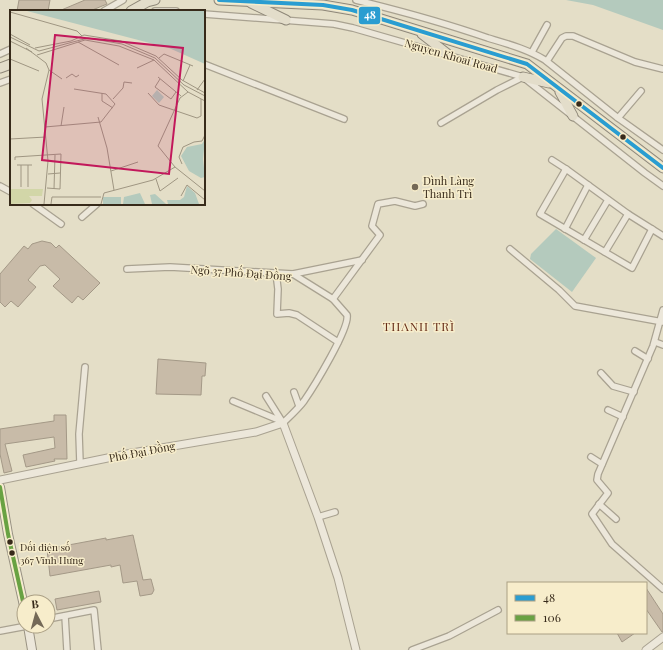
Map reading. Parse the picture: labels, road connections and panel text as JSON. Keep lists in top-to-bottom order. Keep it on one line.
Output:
{"streets":{"main road":["Nguyen Khoai Road"],"street":["Ngõ 37 Phố Đại Đồng","Phố Đại Đồng"]},"crossings":[["Ngõ 37 Phố Đại Đồng","Phố Đại Đồng"]],"districts":["THANH TRÌ"],"places":["Đình Làng Thanh Trì","Đối diện số 367 Vĩnh Hưng"],"lines":["transit line 48","transit line 106"],"legend":["48","106"],"north":"top"}
